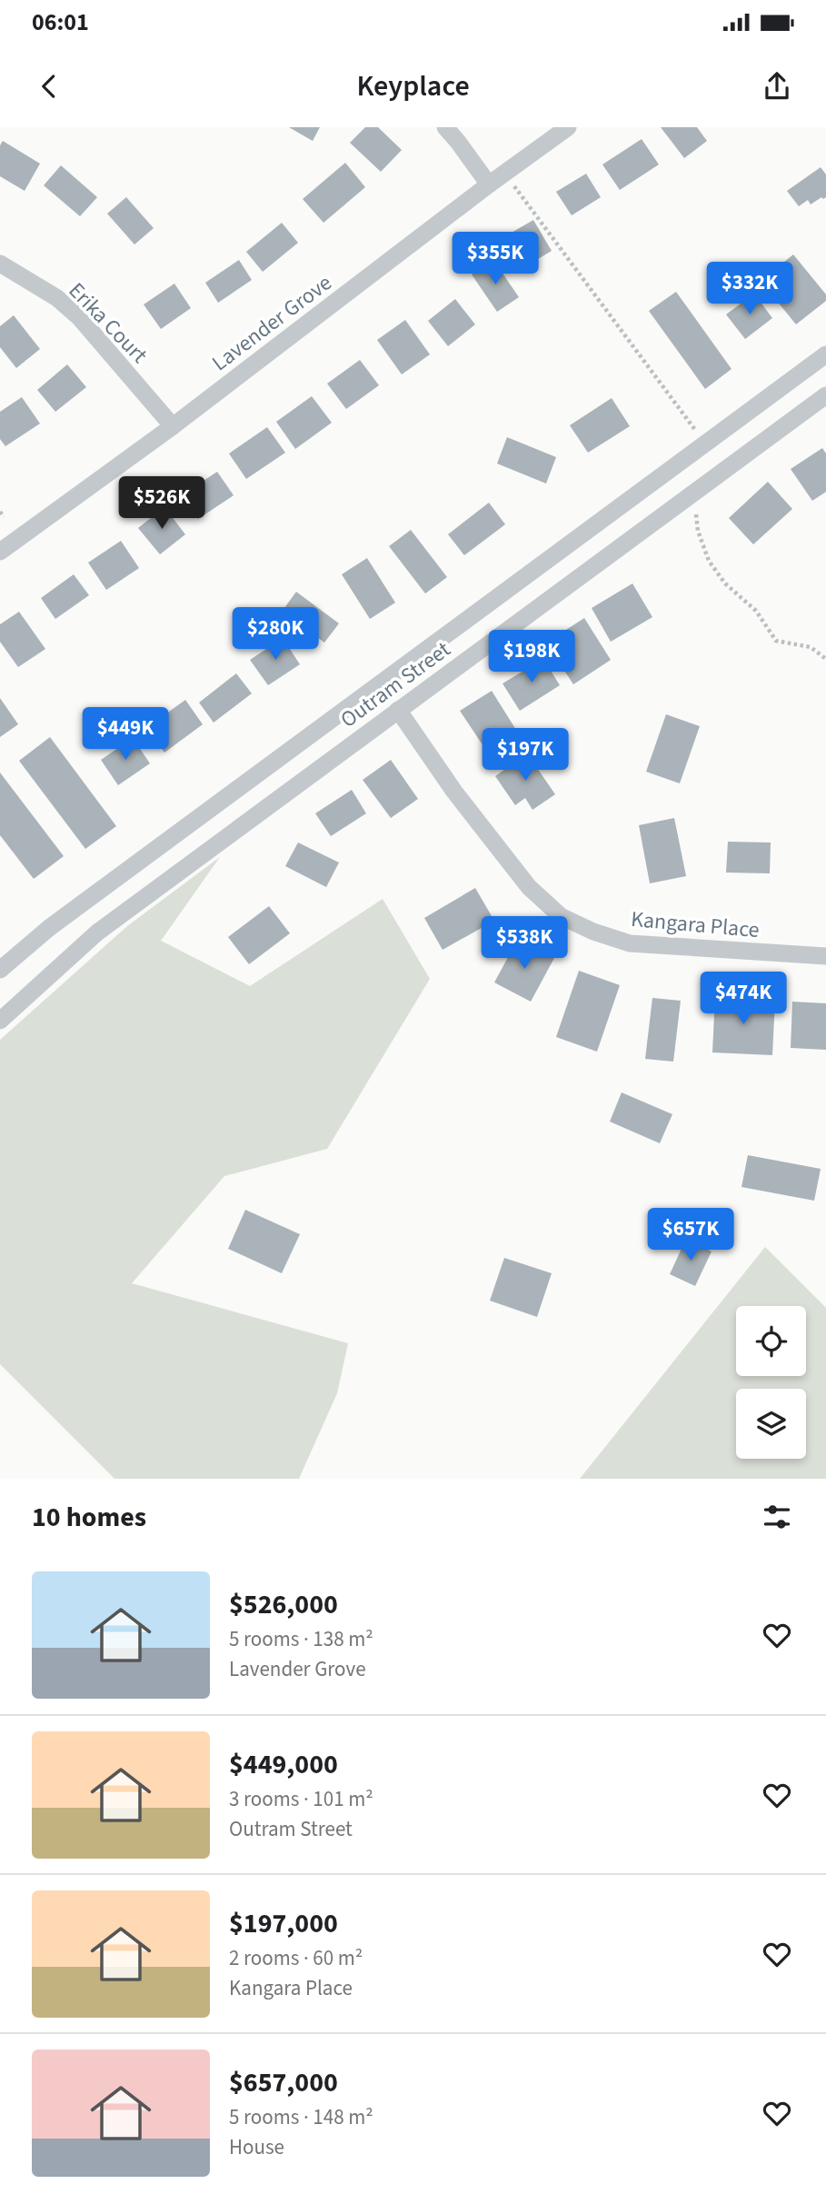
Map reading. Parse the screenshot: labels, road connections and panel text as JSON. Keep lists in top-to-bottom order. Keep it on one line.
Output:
{"streets":{"street":["Erika Court","Lavender Grove","Outram Street","Kangara Place"]},"crossings":[["Erika Court","Lavender Grove"],["Outram Street","Kangara Place"]],"page":{"status":"06:01","header":"Keyplace","price":["$355K","$332K","$526K","$280K","$198K","$449K","$197K","$538K","$474K","$657K"],"heading":"10 homes","list":[{"name":"$526,000","note":"5 rooms · 138 m² · Lavender Grove"},{"name":"$449,000","note":"3 rooms · 101 m² · Outram Street"},{"name":"$197,000","note":"2 rooms · 60 m² · Kangara Place"},{"name":"$657,000","note":"5 rooms · 148 m² · House"}]}}
